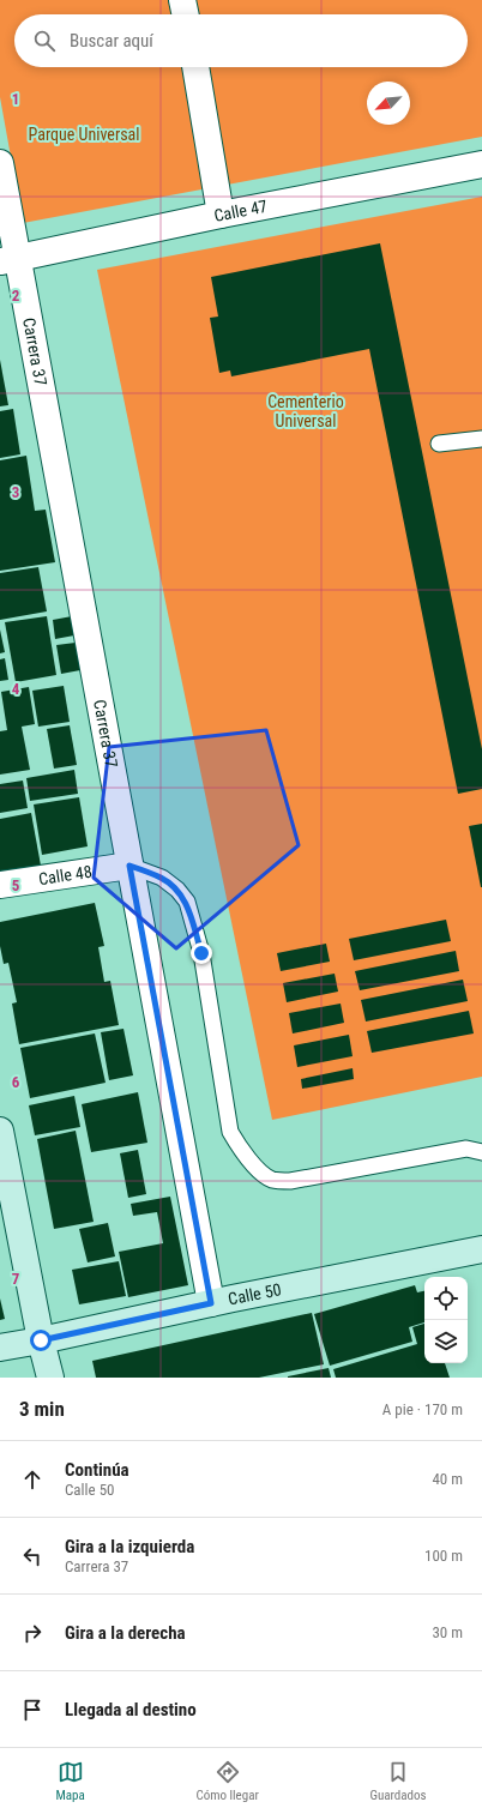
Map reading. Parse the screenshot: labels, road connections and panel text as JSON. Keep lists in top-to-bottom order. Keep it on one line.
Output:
{"streets":{"street":["Calle 47","Carrera 37","Calle 48","Calle 50"]},"crossings":[["Calle 47","Carrera 37"],["Carrera 37","Calle 48"],["Carrera 37","Calle 50"]],"parks":["Parque Universal","Cementerio Universal"],"north":"bottom left","page":{"search":"Buscar aquí","heading":["3 min","A pie · 170 m"],"list":[["Continúa","Calle 50","40 m"],["Gira a la izquierda","Carrera 37","100 m"],["Gira a la derecha","30 m"],"Llegada al destino"],"nav":["Mapa","Cómo llegar","Guardados"]},"grid":{"rows":["1","2","3","4","5","6","7"]}}
